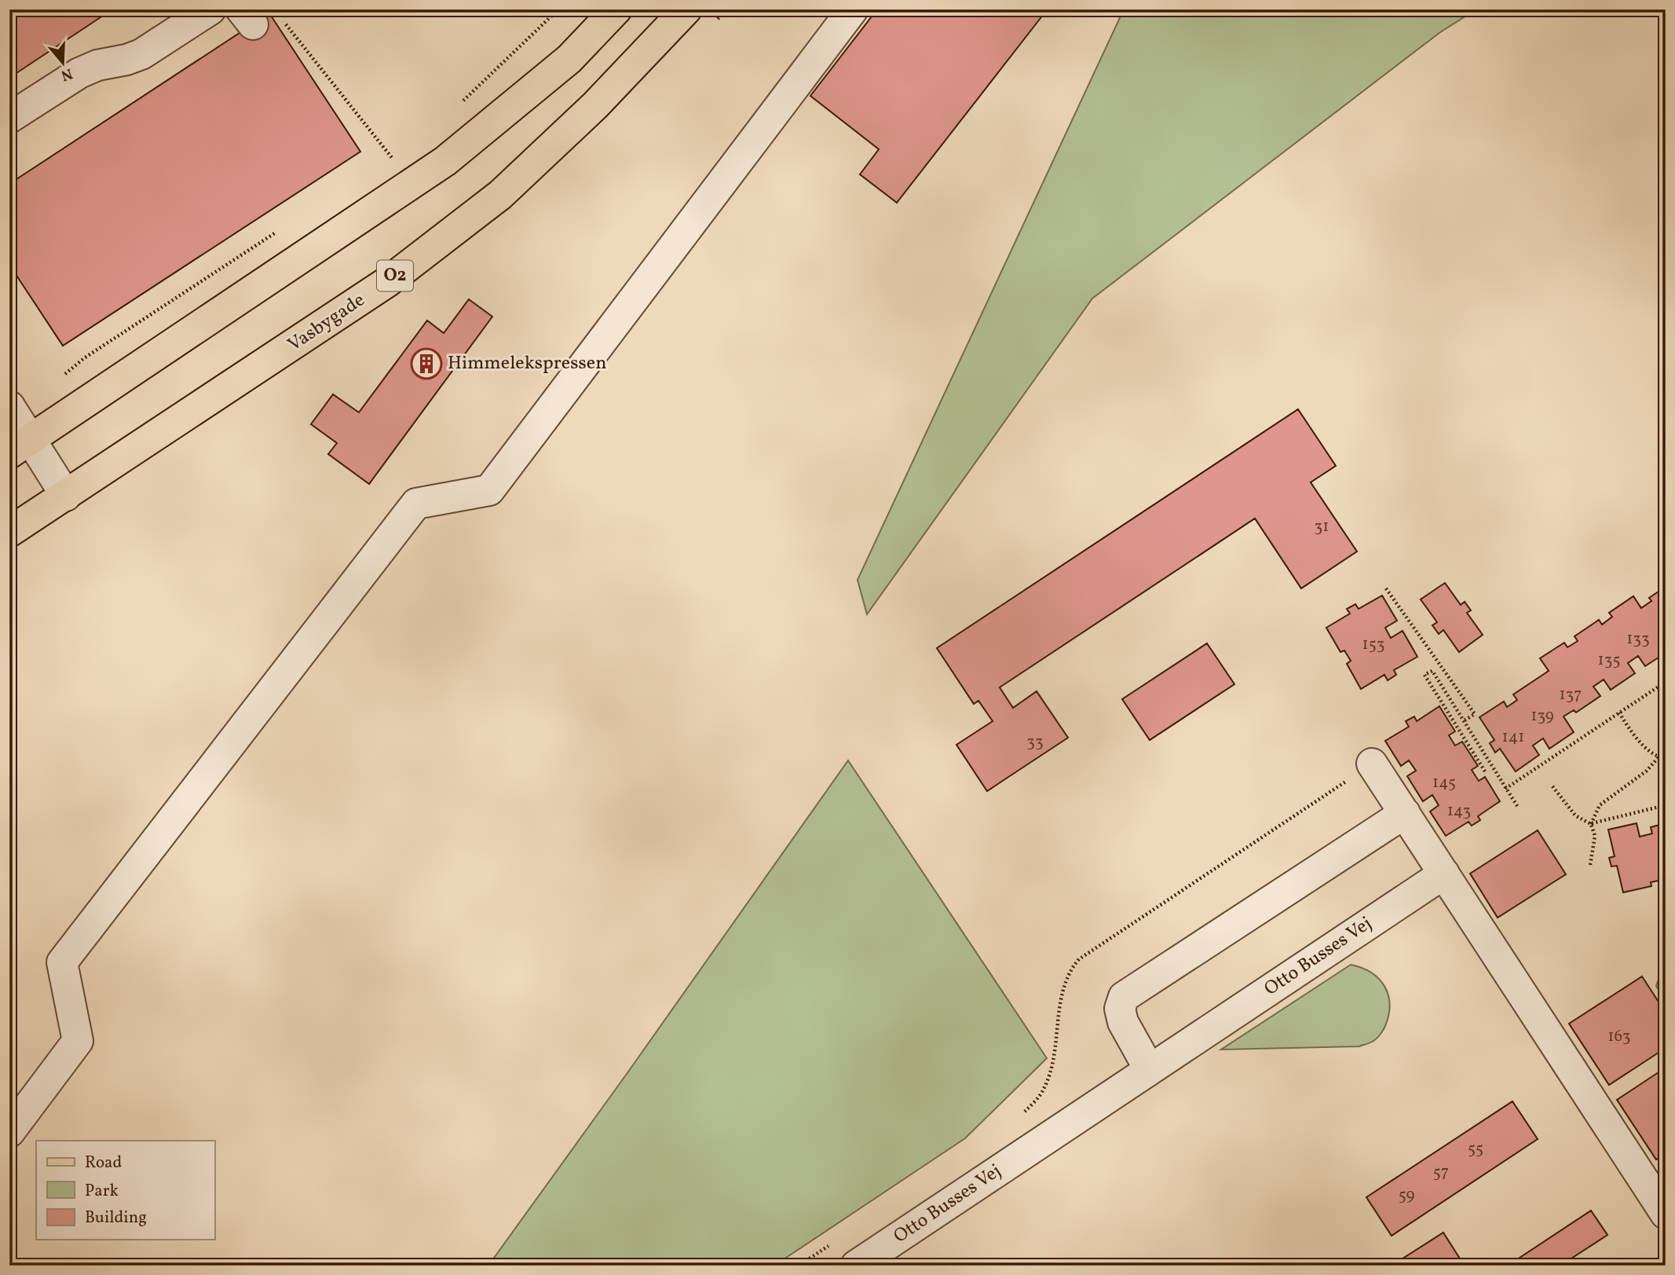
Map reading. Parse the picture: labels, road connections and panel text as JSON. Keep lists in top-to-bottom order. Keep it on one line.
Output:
{"streets":{"main road":["O2","Vasbygade"],"street":["Otto Busses Vej"]},"places":{"building":["Himmelekspressen"]},"house_numbers":["31","133","153","135","137","139","141","33","145","143","163","55","57","59"],"legend":["Road","Park","Building"],"north":"bottom"}
